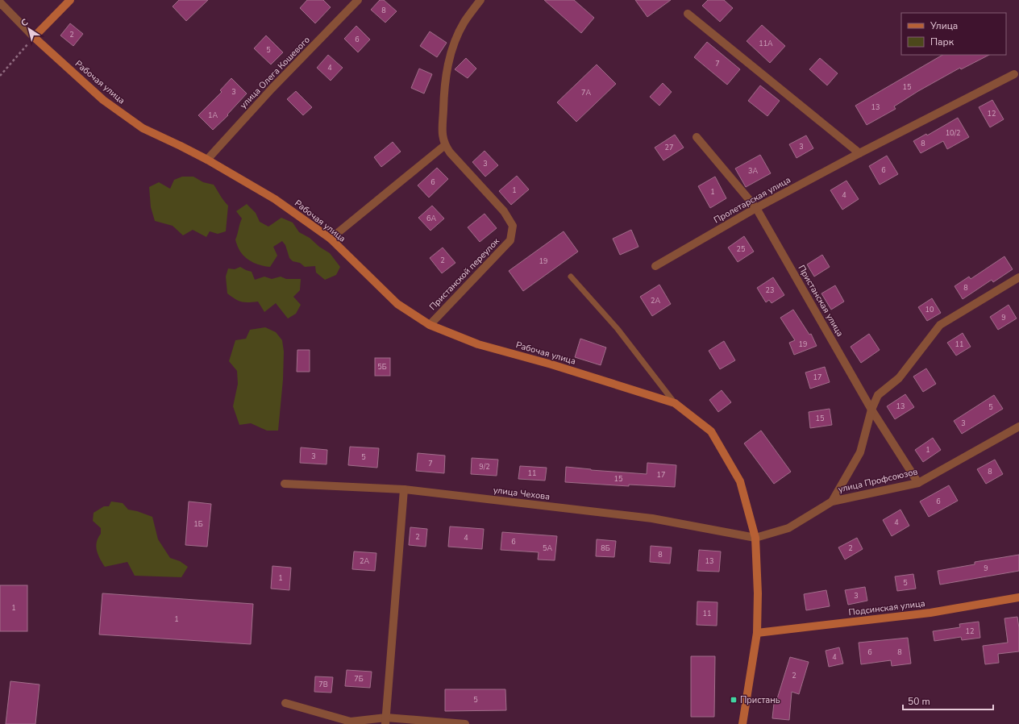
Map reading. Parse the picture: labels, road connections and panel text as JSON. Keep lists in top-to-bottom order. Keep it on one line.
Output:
{"streets":{"street":["улица Олега Кошевого","Рабочая улица","Пролетарская улица","Пристанской переулок","Пристанская улица","улица Профсоюзов","улица Чехова","Подсинская улица"]},"crossings":[["улица Олега Кошевого","Рабочая улица"],["Рабочая улица","Пристанской переулок"],["Пролетарская улица","Пристанская улица"],["Пристанская улица","улица Профсоюзов"],["улица Профсоюзов","улица Чехова"]],"places":{"transit":["Пристань"]},"house_numbers":["8","2","6","11А","5","7","4","15","3","7А","13","12","1А","10/2","8","3","27","3","6","3А","6","1","1","4","6А","25","2","19","8","23","2А","10","9","19","11","5Б","17","13","5","15","3","1","3","5","7","9/2","8","11","17","15","6","4","1Б","2","4","6","5А","8Б","2","8","2А","13","9","1","5","3","1","11","1","12","6","8","4","2","7Б","7В","5"],"legend":["Улица","Парк"],"scale_bar":"50 m","north":"top left"}
